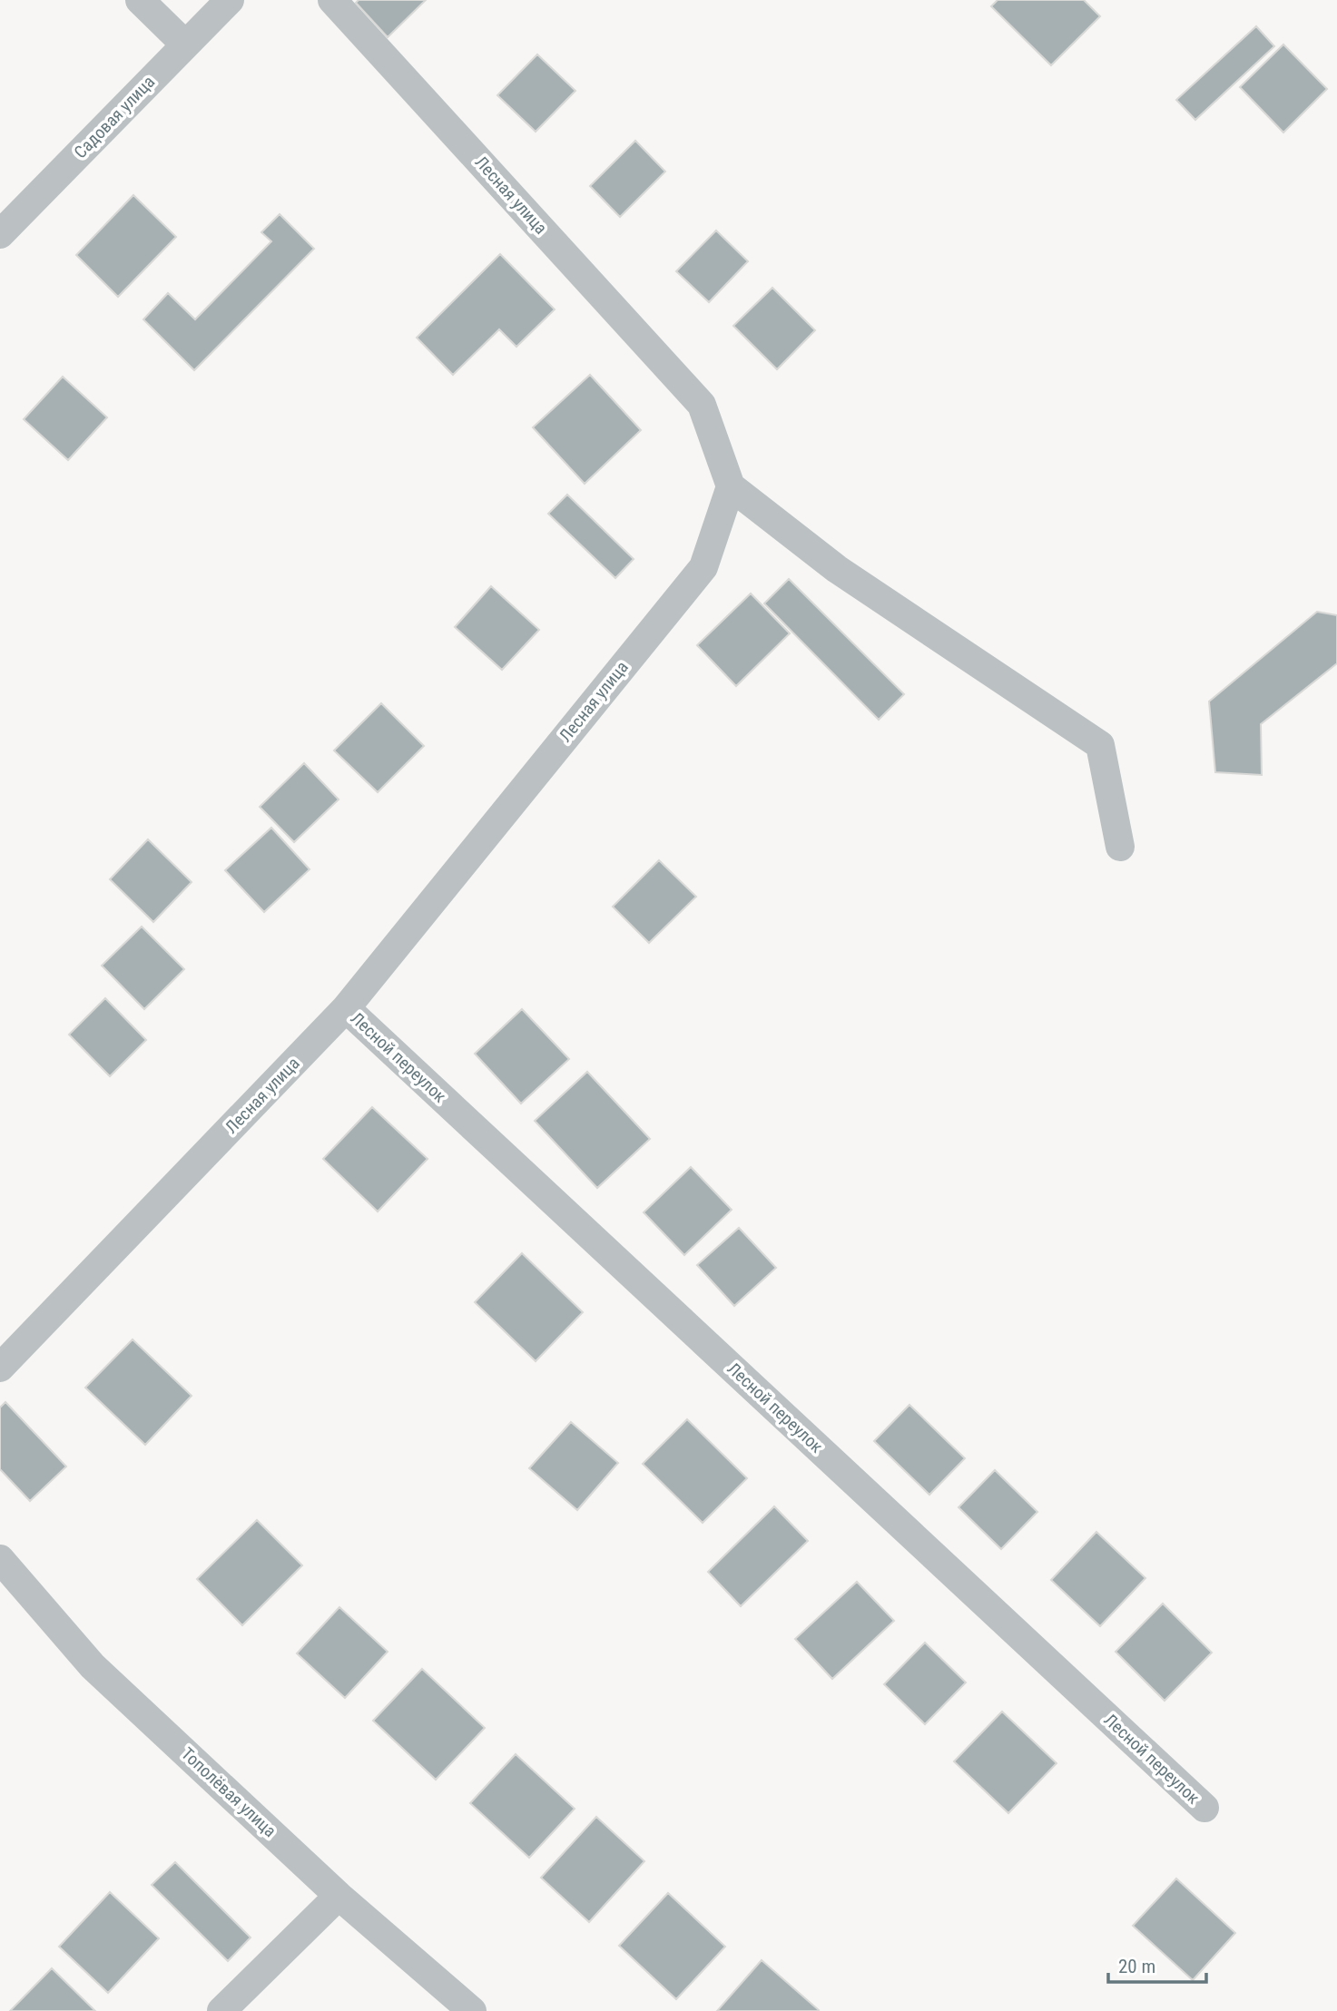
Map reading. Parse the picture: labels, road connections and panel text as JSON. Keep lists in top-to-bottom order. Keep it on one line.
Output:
{"streets":{"street":["Садовая улица","Лесная улица","Лесной переулок","Тополёвая улица"]},"crossings":[["Лесная улица","Лесной переулок"]],"scale_bar":"20 m"}
